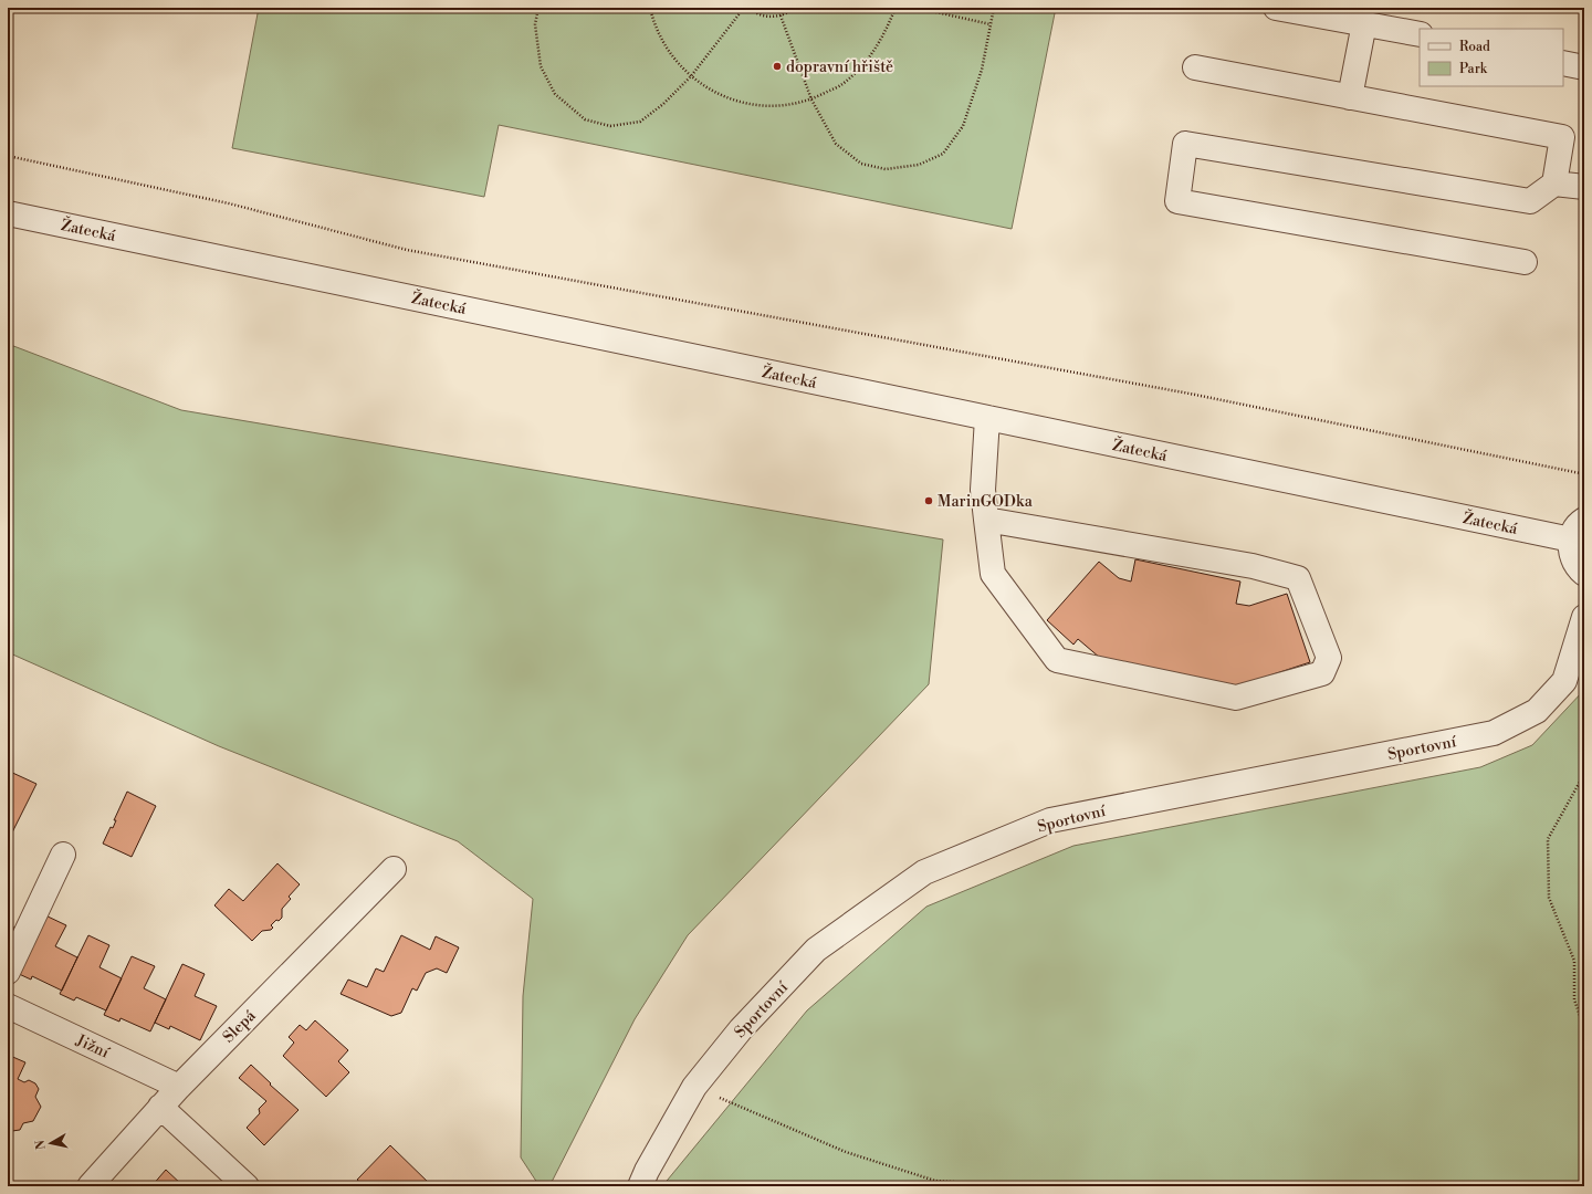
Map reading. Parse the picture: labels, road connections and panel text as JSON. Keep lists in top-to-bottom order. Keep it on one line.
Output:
{"streets":{"street":["Žatecká","Sportovní","Slepá","Jižní"]},"crossings":[["Slepá","Jižní"]],"places":["dopravní hřiště","MarinGODka"],"legend":["Road","Park"],"north":"left"}
